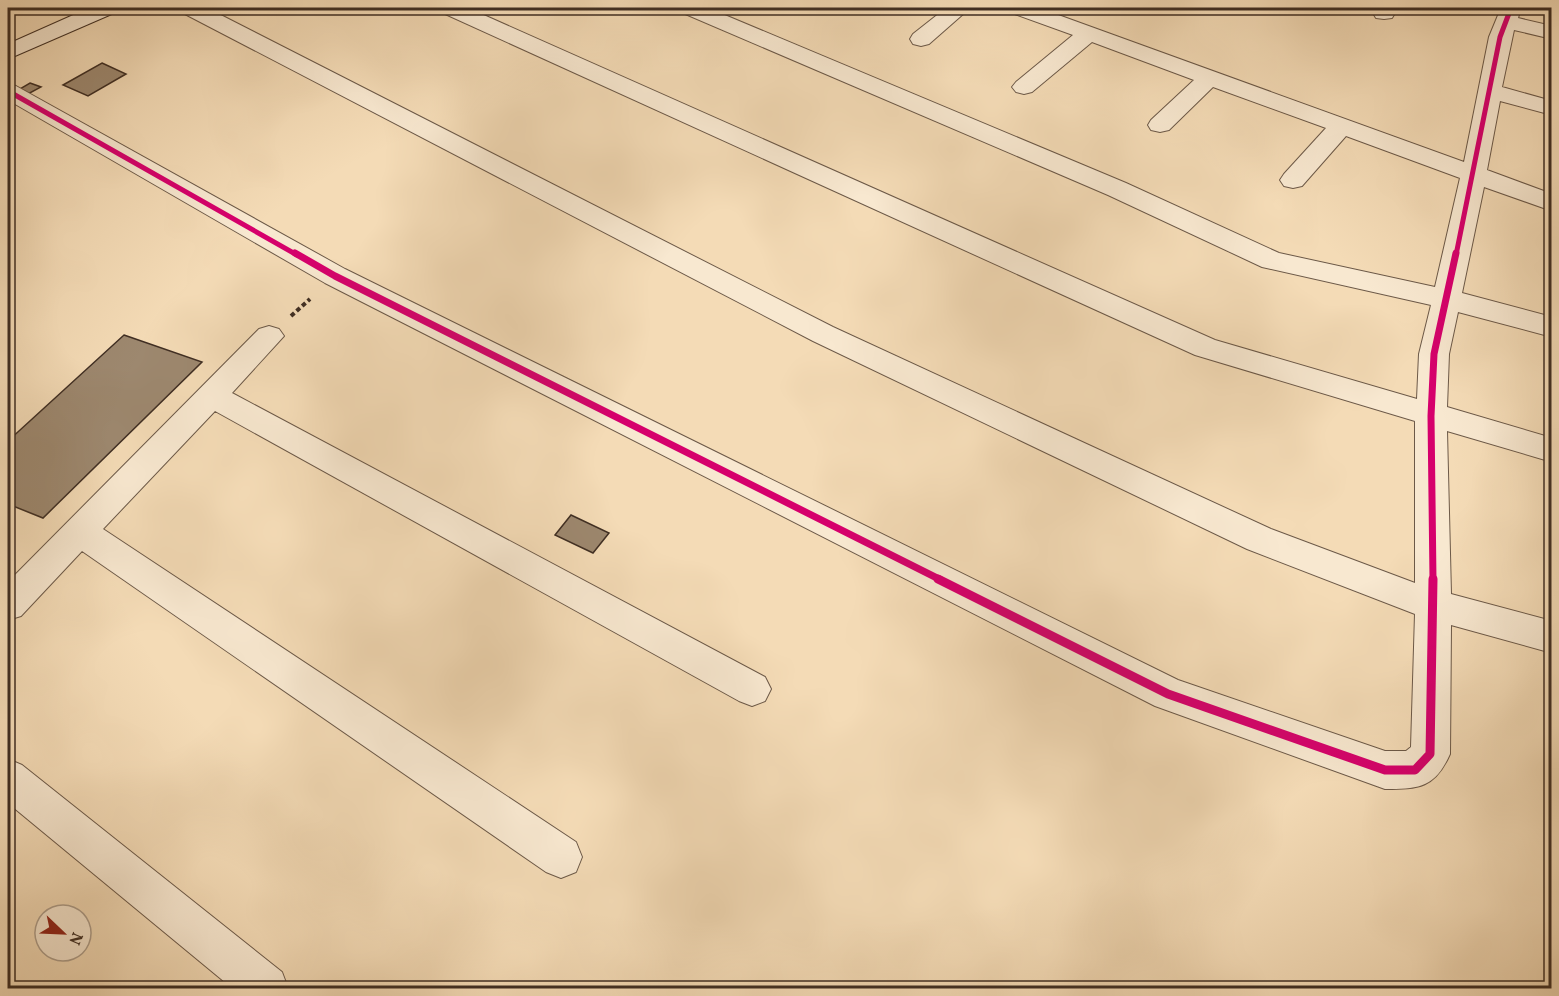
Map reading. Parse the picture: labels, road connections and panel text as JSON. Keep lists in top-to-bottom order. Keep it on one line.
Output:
{"north":"bottom right"}
